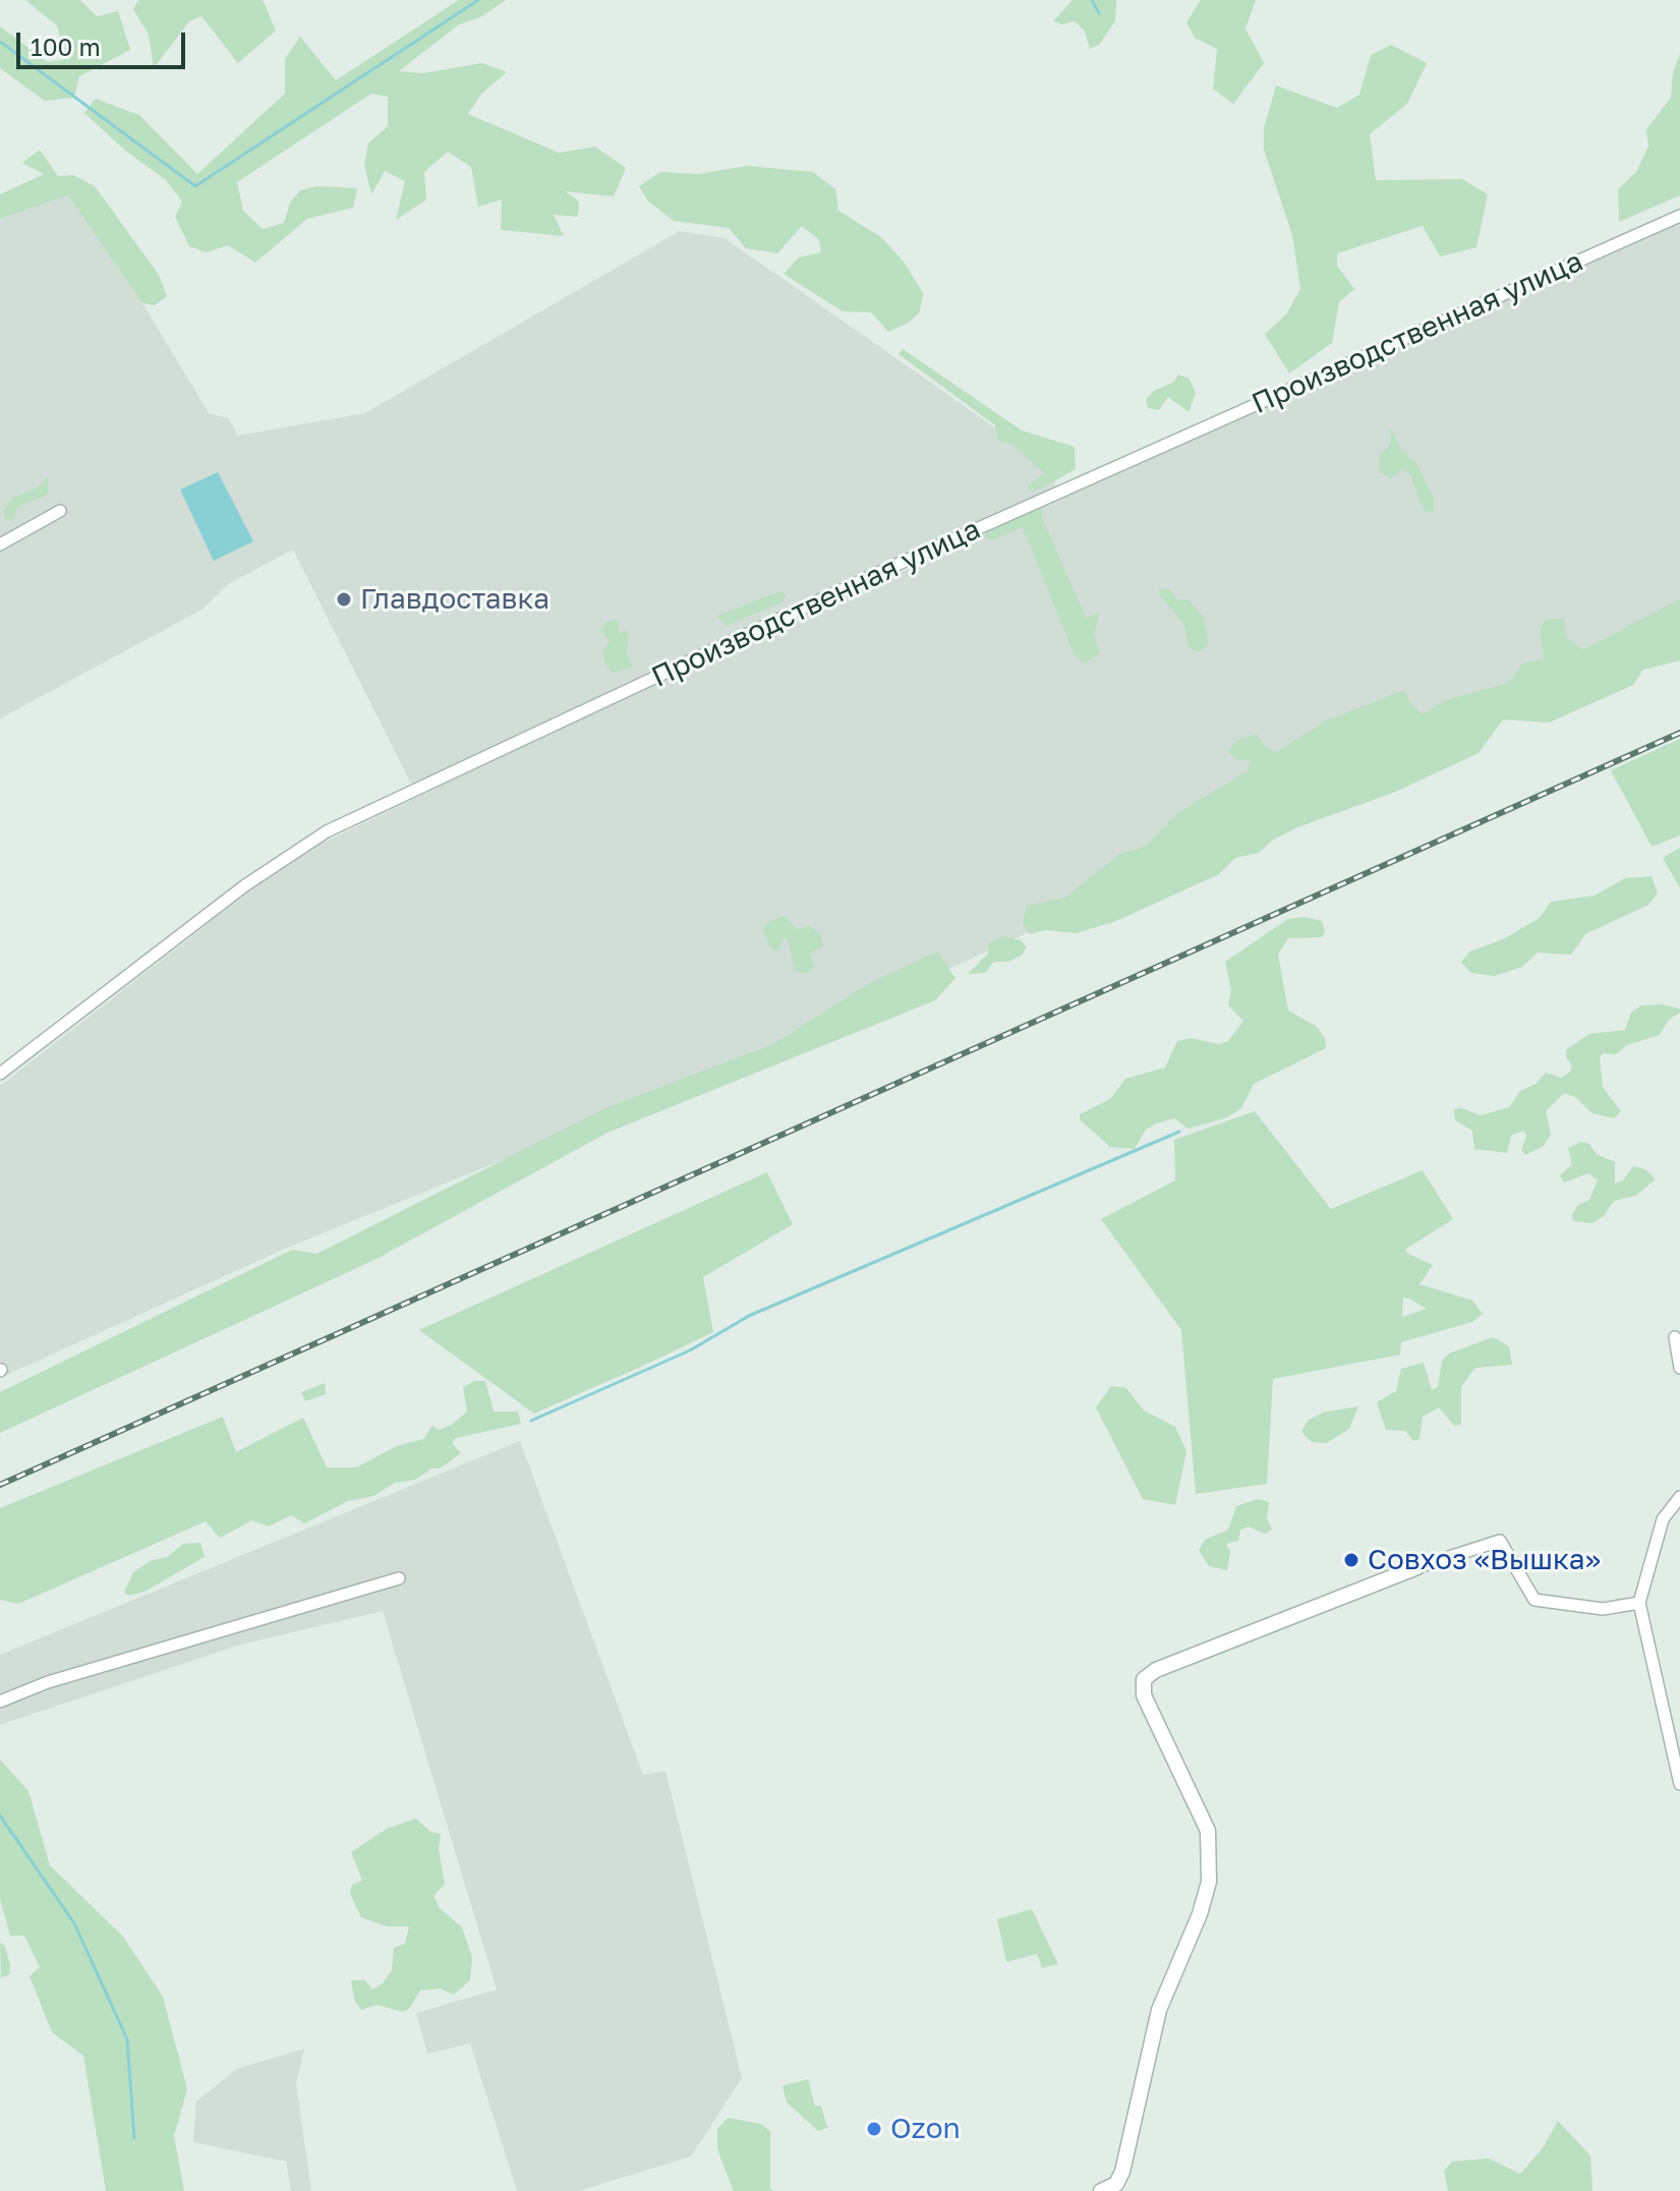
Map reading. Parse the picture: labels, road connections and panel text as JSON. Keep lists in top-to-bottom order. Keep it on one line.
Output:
{"streets":{"street":["Производственная улица"]},"places":["Главдоставка","Совхоз «Вышка»","Ozon"],"scale_bar":"100 m"}
